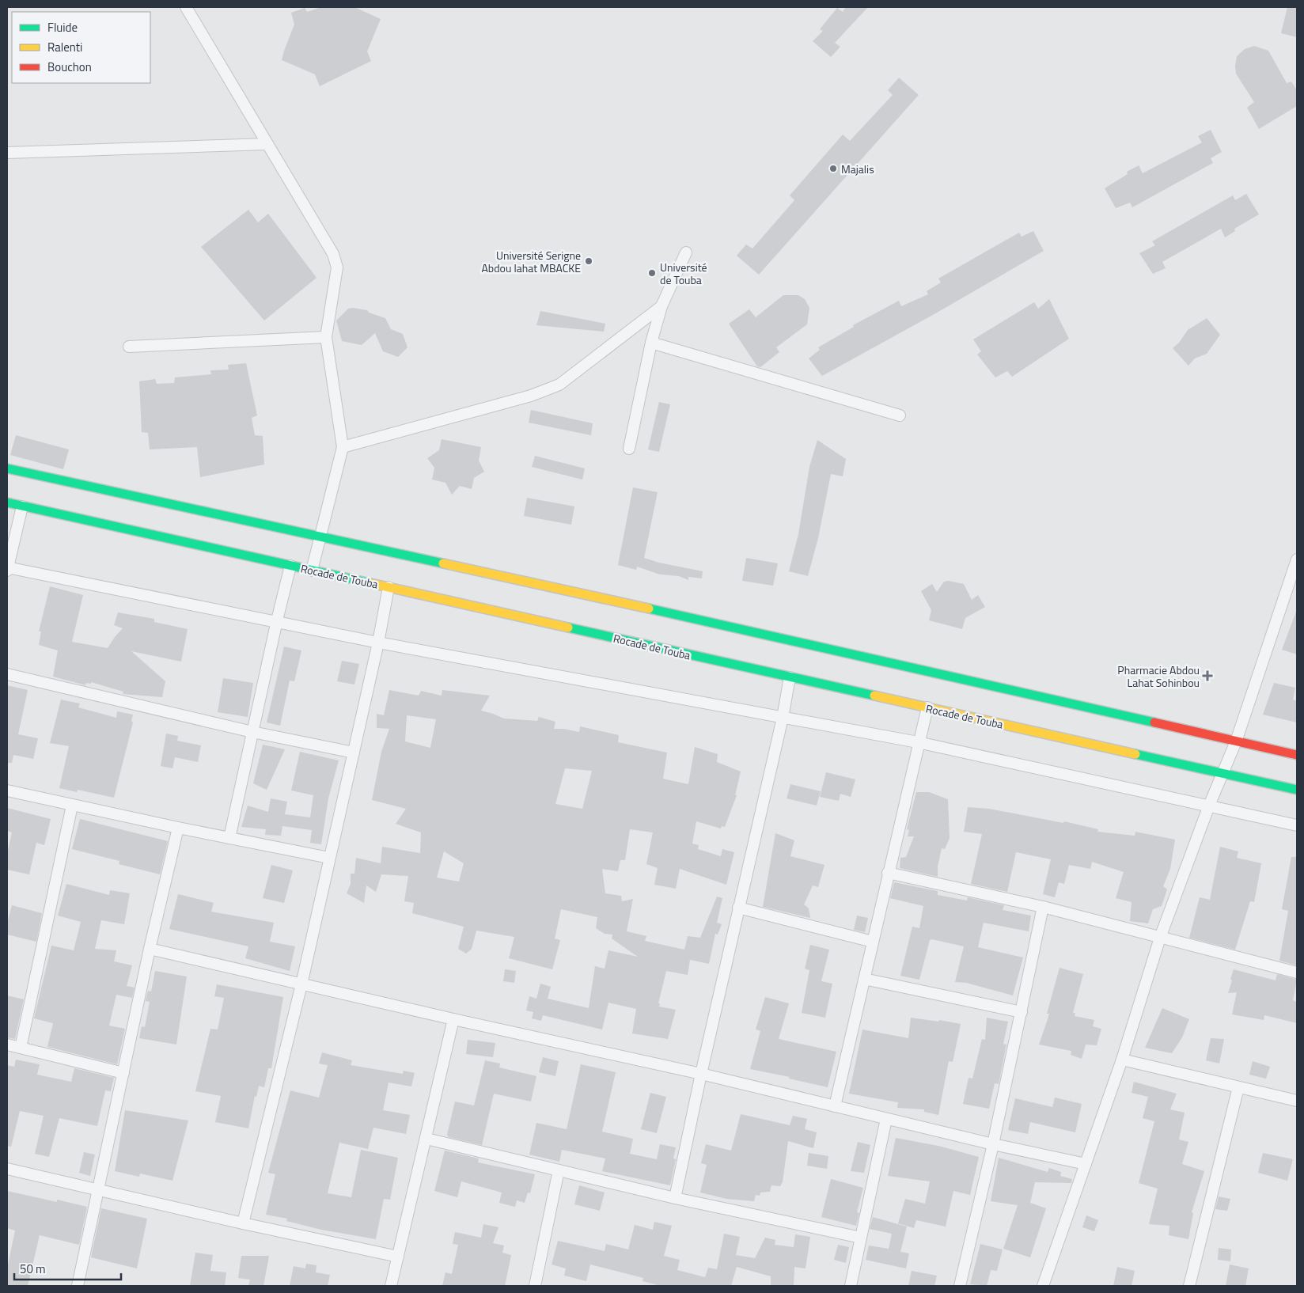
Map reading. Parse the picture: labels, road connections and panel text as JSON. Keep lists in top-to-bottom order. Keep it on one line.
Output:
{"streets":{"main road":["Rocade de Touba"]},"places":{"other":["Majalis","Université Serigne Abdou lahat MBACKE","Université de Touba"],"health":["Pharmacie Abdou Lahat Sohinbou"]},"legend":["Fluide","Ralenti","Bouchon"],"scale_bar":"50 m"}
